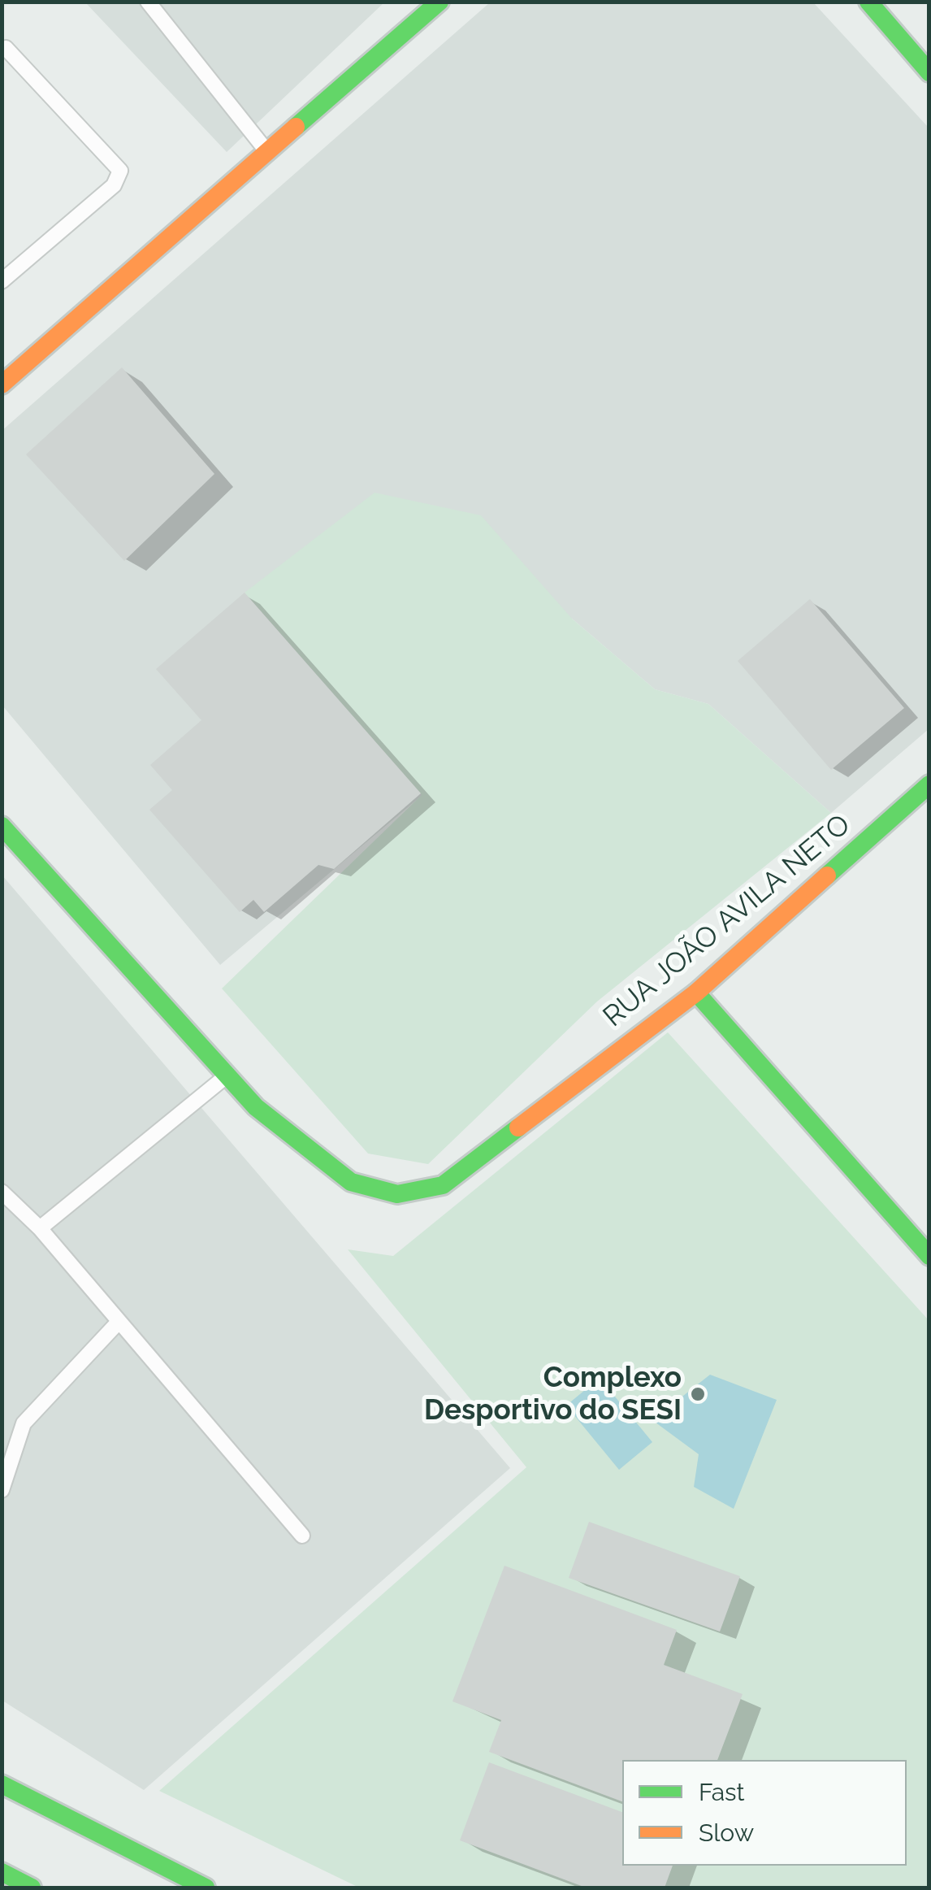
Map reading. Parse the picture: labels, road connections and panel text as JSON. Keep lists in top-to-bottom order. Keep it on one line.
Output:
{"streets":{"street":["RUA JOÃO AVILA NETO"]},"places":["Complexo Desportivo do SESI"],"legend":["Fast","Slow"]}
